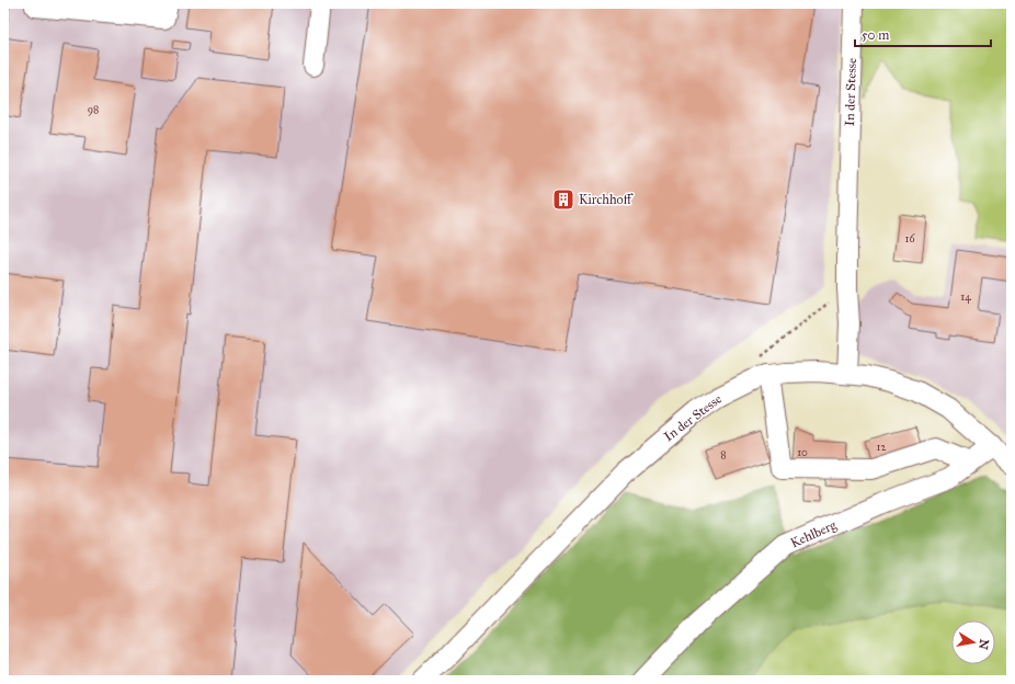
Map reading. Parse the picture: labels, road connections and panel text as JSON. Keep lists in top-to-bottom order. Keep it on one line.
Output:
{"streets":{"street":["In der Stesse","Kehlberg"]},"places":{"building":["Kirchhoff"]},"house_numbers":["98","16","14","12","10","8"],"scale_bar":"50 m","north":"right"}
